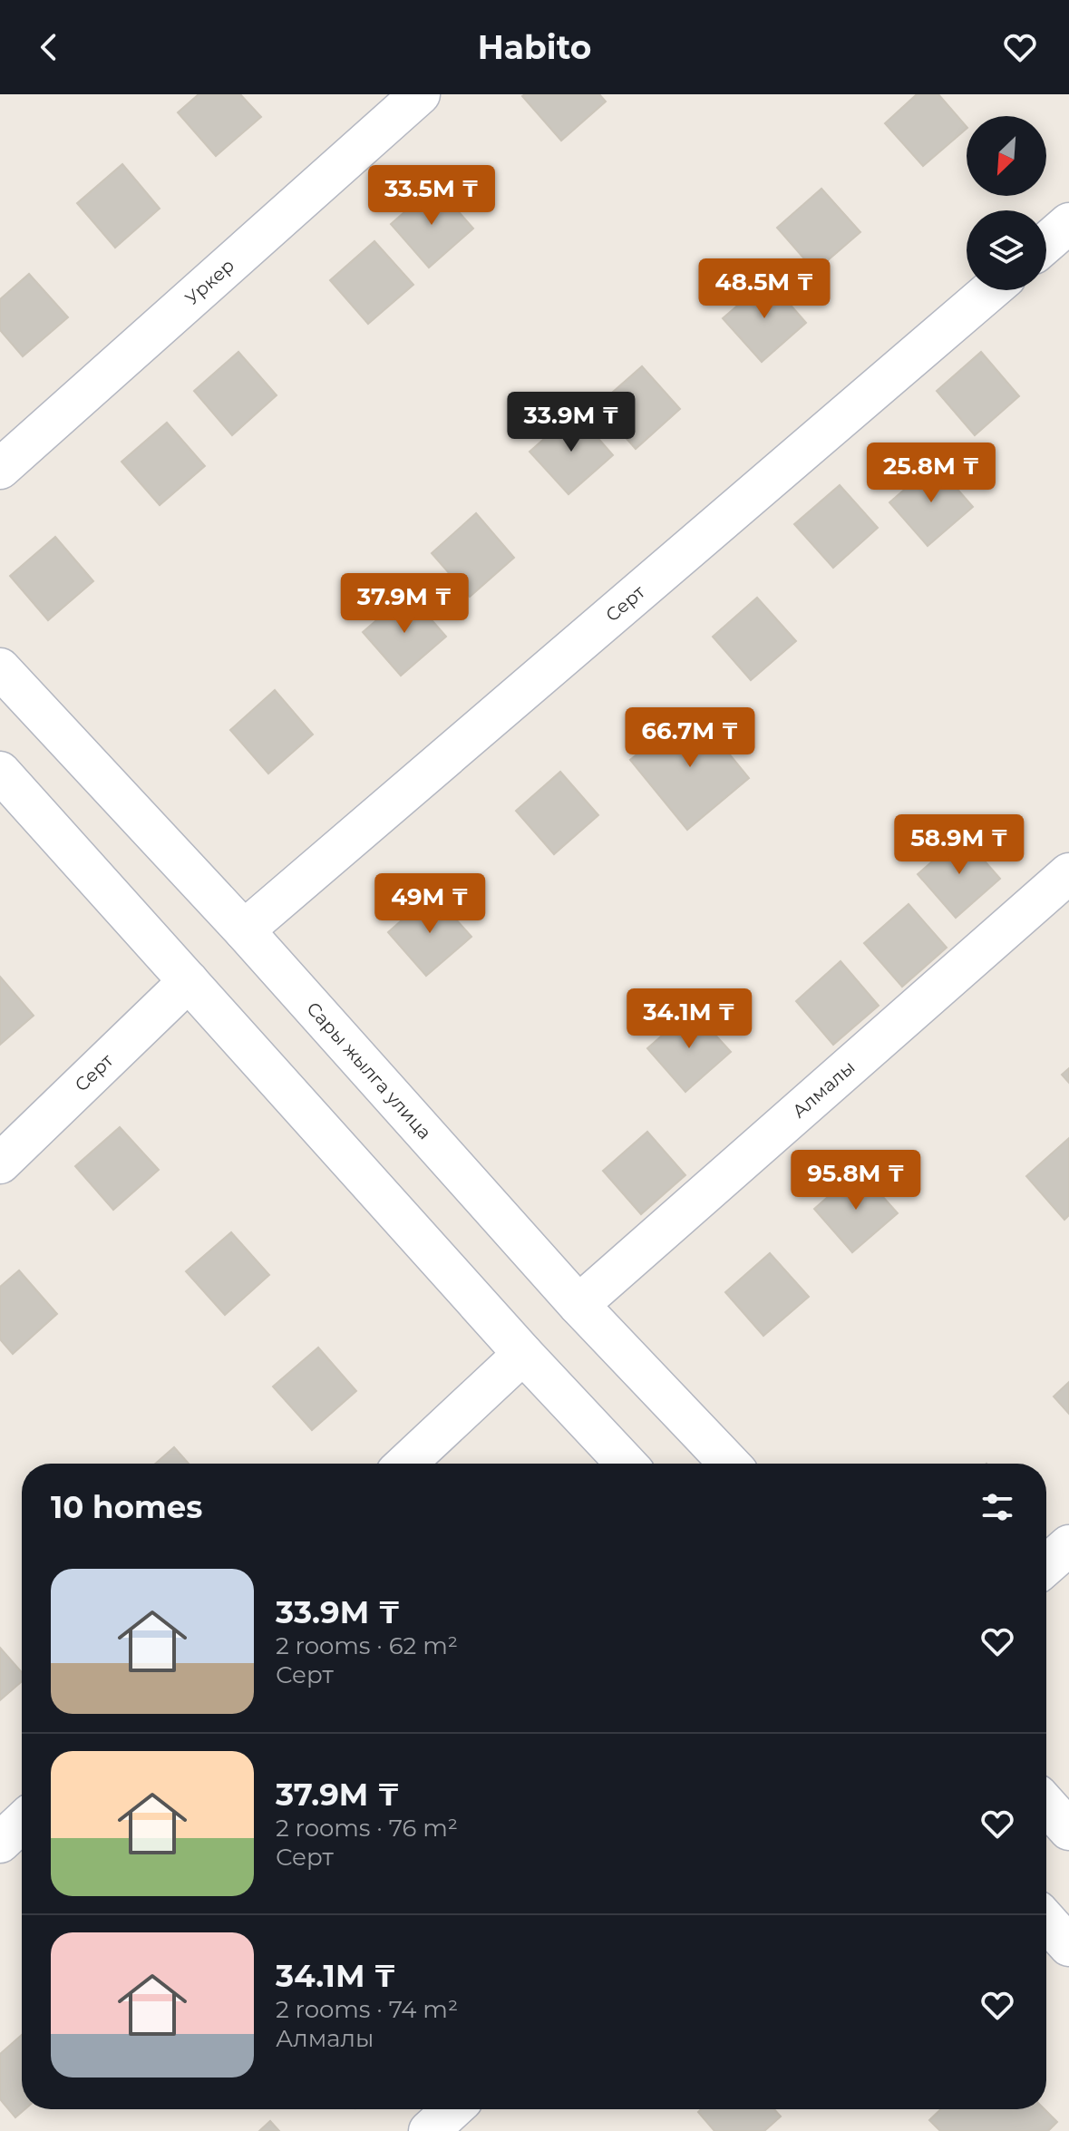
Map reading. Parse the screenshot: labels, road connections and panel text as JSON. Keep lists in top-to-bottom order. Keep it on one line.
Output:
{"streets":{"street":["Уркер","Серт","Сары жылга улица","Алмалы"]},"crossings":[["Серт","Сары жылга улица"],["Сары жылга улица","Алмалы"]],"north":"bottom left","page":{"header":"Habito","price":["33.5M ₸","48.5M ₸","33.9M ₸","25.8M ₸","37.9M ₸","66.7M ₸","58.9M ₸","49M ₸","34.1M ₸","95.8M ₸"],"heading":"10 homes","list":[{"name":"33.9M ₸","note":"2 rooms · 62 m² · Серт"},{"name":"37.9M ₸","note":"2 rooms · 76 m² · Серт"},{"name":"34.1M ₸","note":"2 rooms · 74 m² · Алмалы"}]}}
